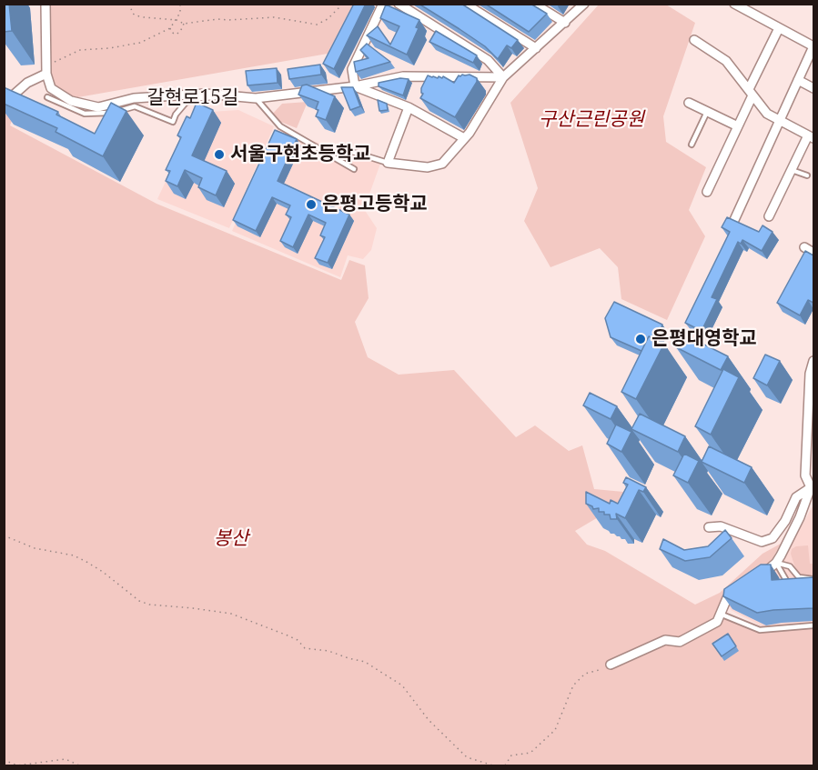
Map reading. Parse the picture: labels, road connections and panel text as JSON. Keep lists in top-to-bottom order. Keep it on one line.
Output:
{"streets":{"street":["갈현로15길"]},"parks":["구산근린공원","봉산"],"places":["서울구현초등학교","은평고등학교","은평대영학교"]}
